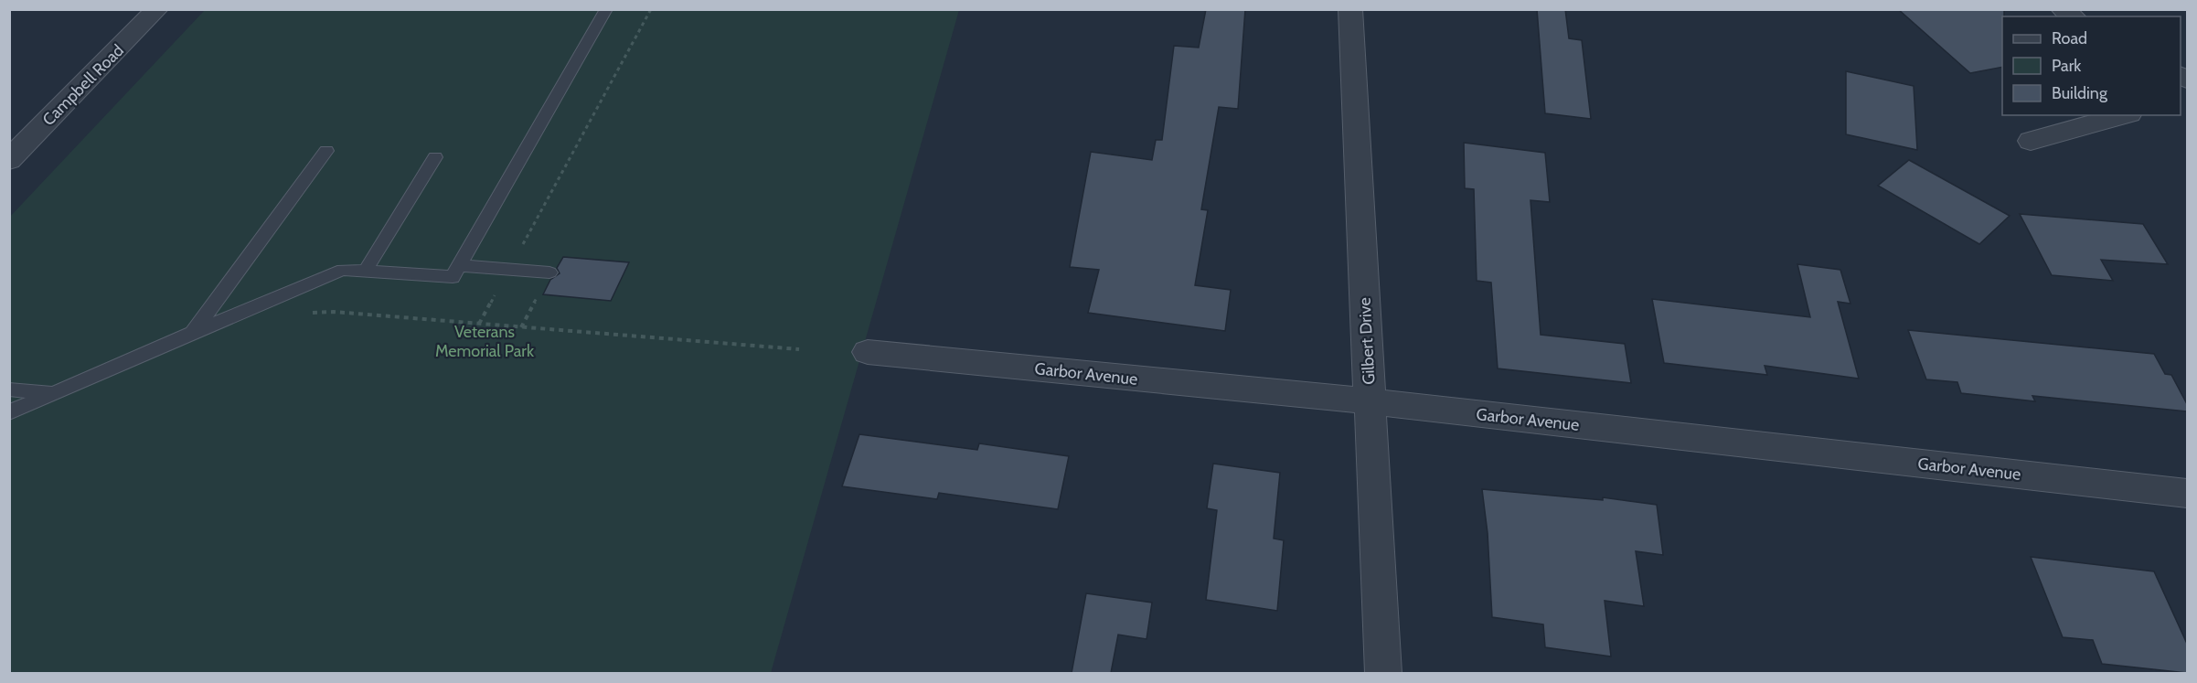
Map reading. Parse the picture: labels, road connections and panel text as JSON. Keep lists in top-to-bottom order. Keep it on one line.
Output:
{"streets":{"street":["Campbell Road","Gilbert Drive","Garbor Avenue"]},"crossings":[["Gilbert Drive","Garbor Avenue"]],"parks":["Veterans Memorial Park"],"legend":["Road","Park","Building"]}
